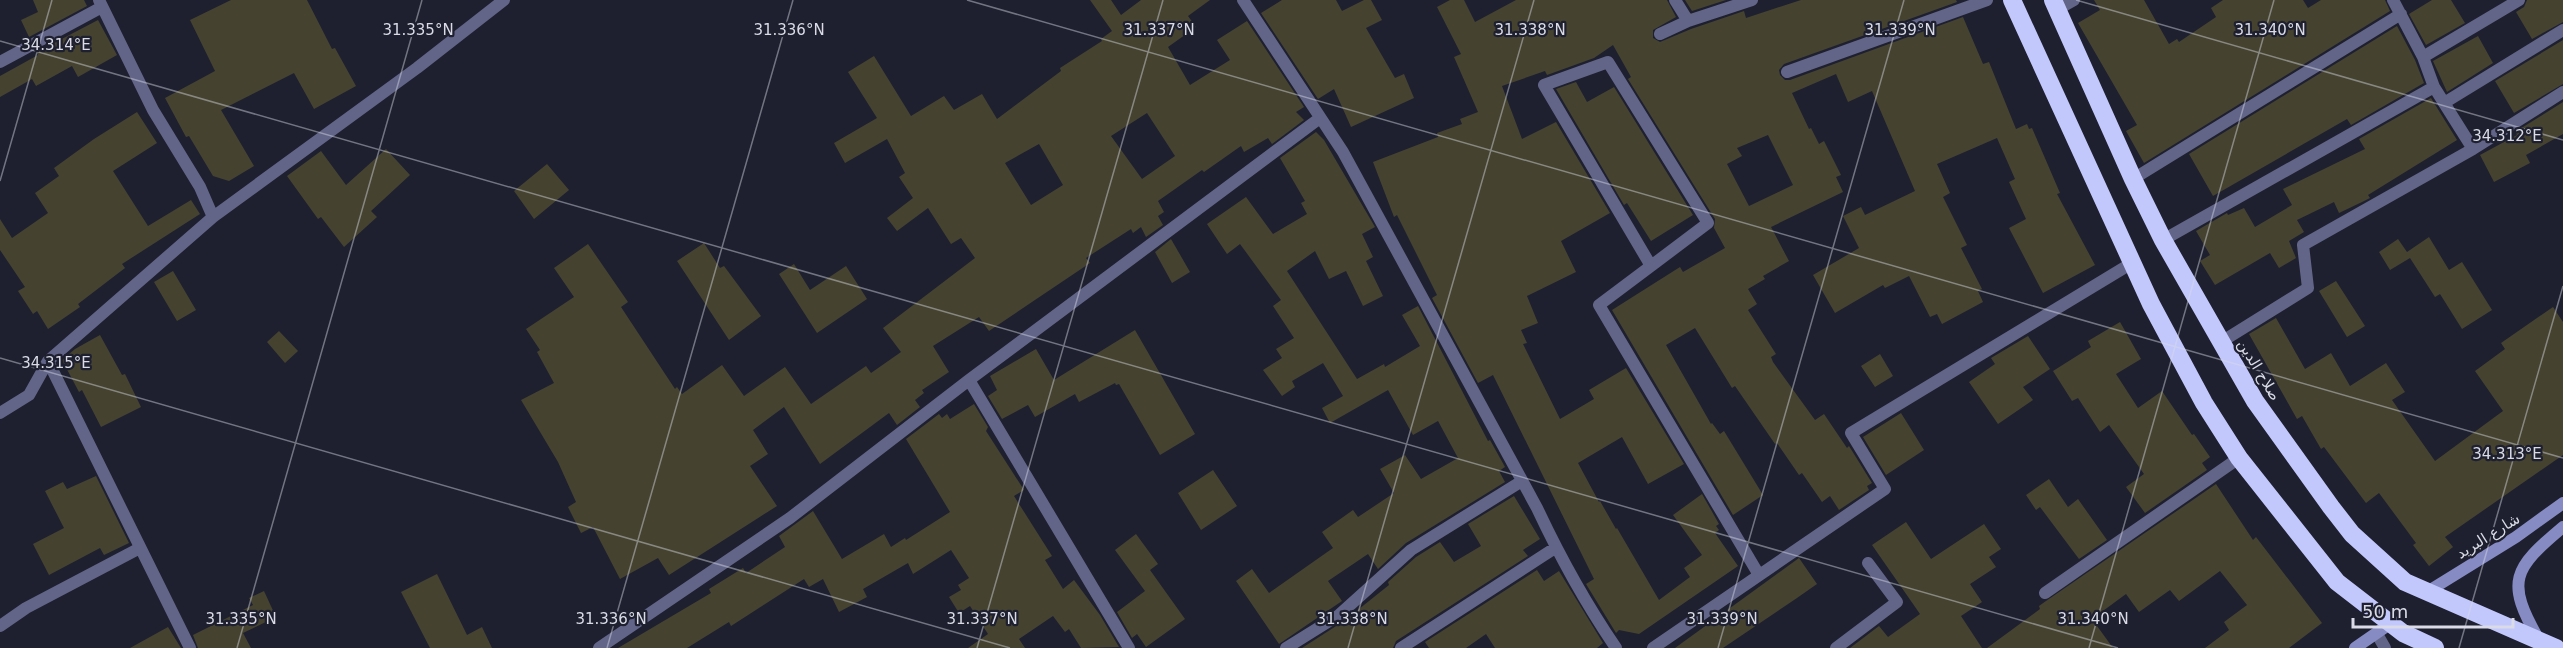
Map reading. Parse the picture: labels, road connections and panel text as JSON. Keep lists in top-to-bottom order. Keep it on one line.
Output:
{"streets":{"highway":["صلاح الدين"],"street":["شارع البريد"]},"crossings":[["صلاح الدين","شارع البريد"]],"scale_bar":"50 m","coordinates":["31.335°N","31.336°N","31.337°N","31.338°N","31.339°N","31.340°N","34.314°E","34.312°E","34.315°E","34.313°E"]}
